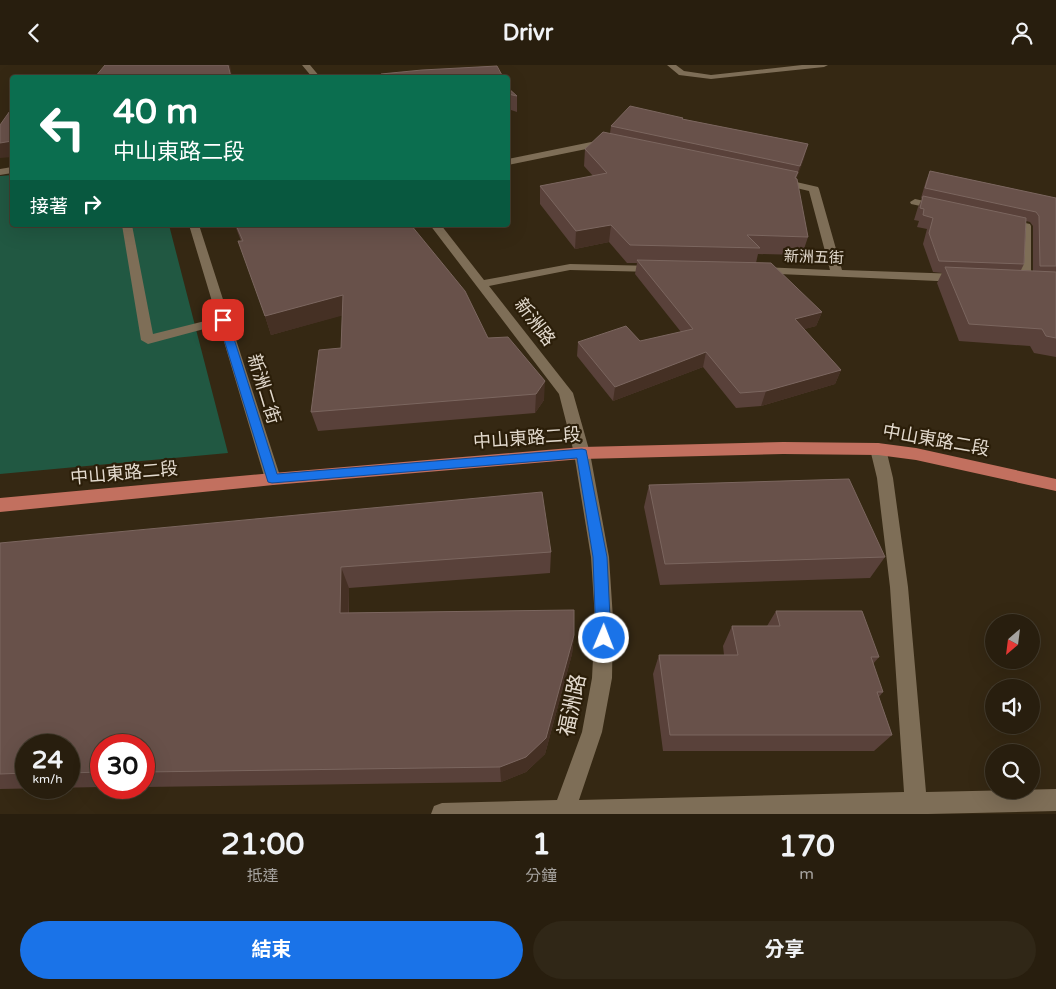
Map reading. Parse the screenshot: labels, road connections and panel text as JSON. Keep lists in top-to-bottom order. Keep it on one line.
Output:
{"streets":{"main road":["中山東路二段"],"street":["新洲五街","新洲路","新洲二街","福洲路"]},"crossings":[["新洲路","中山東路二段"],["新洲路","福洲路"],["新洲二街","中山東路二段"],["中山東路二段","福洲路"]],"north":"bottom left","page":{"header":"Drivr","turn":["40 m","中山東路二段"],"then":"接著","speed":"24 km/h","limit":"30","eta":["21:00","抵達","1","分鐘","170","m"],"buttons":["結束","分享"]}}
